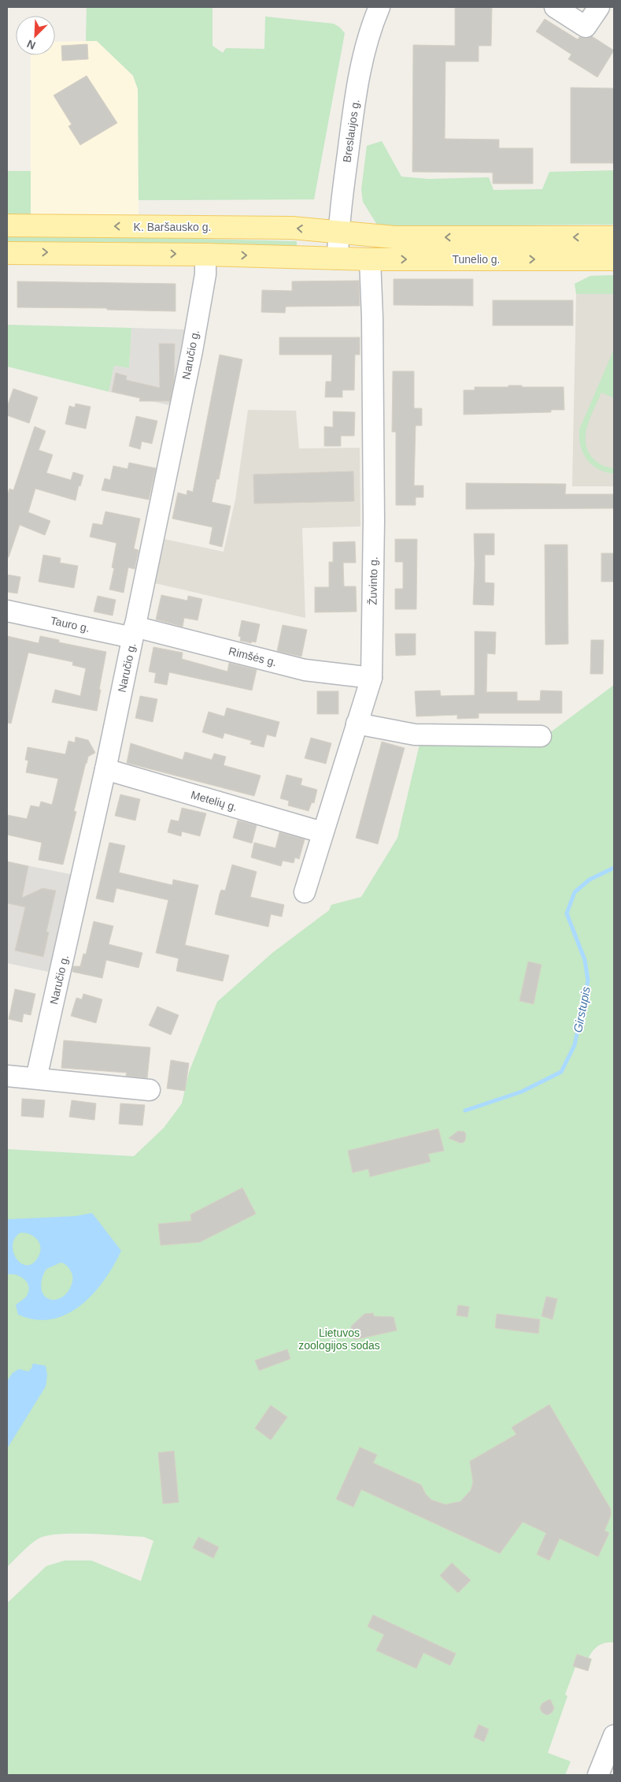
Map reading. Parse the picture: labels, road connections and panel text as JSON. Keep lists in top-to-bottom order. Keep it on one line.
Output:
{"streets":{"main road":["K. Baršausko g.","Tunelio g."],"street":["Breslaujos g.","Naručio g.","Žuvinto g.","Tauro g.","Rimšės g.","Metelių g."]},"crossings":[["Breslaujos g.","K. Baršausko g."],["Breslaujos g.","Tunelio g."],["K. Baršausko g.","Tunelio g."],["Tunelio g.","Žuvinto g."],["Naručio g.","Tauro g."],["Naručio g.","Rimšės g."],["Naručio g.","Metelių g."],["Žuvinto g.","Rimšės g."],["Žuvinto g.","Metelių g."],["Tauro g.","Rimšės g."]],"water":["Girstupis"],"parks":["Lietuvos zoologijos sodas"],"north":"bottom left"}
